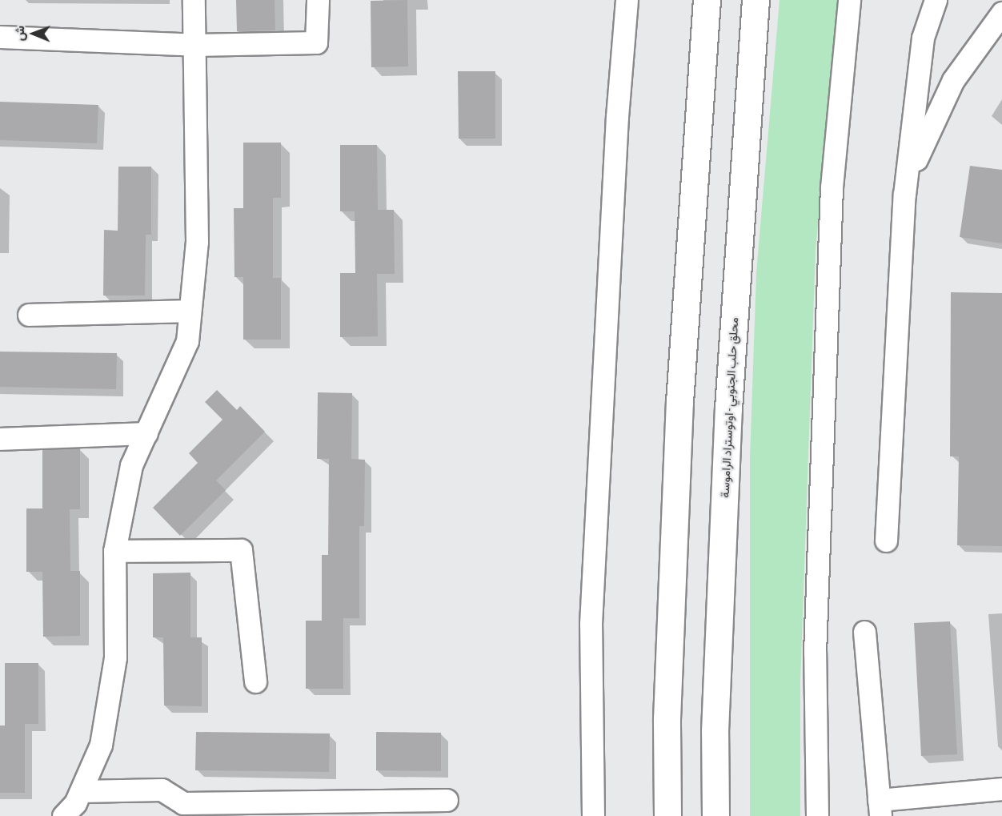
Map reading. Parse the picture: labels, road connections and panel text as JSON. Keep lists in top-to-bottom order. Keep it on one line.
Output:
{"streets":{"highway":["محلق حلب الجنوبي - اوتوستراد الراموسة"]},"north":"left"}
